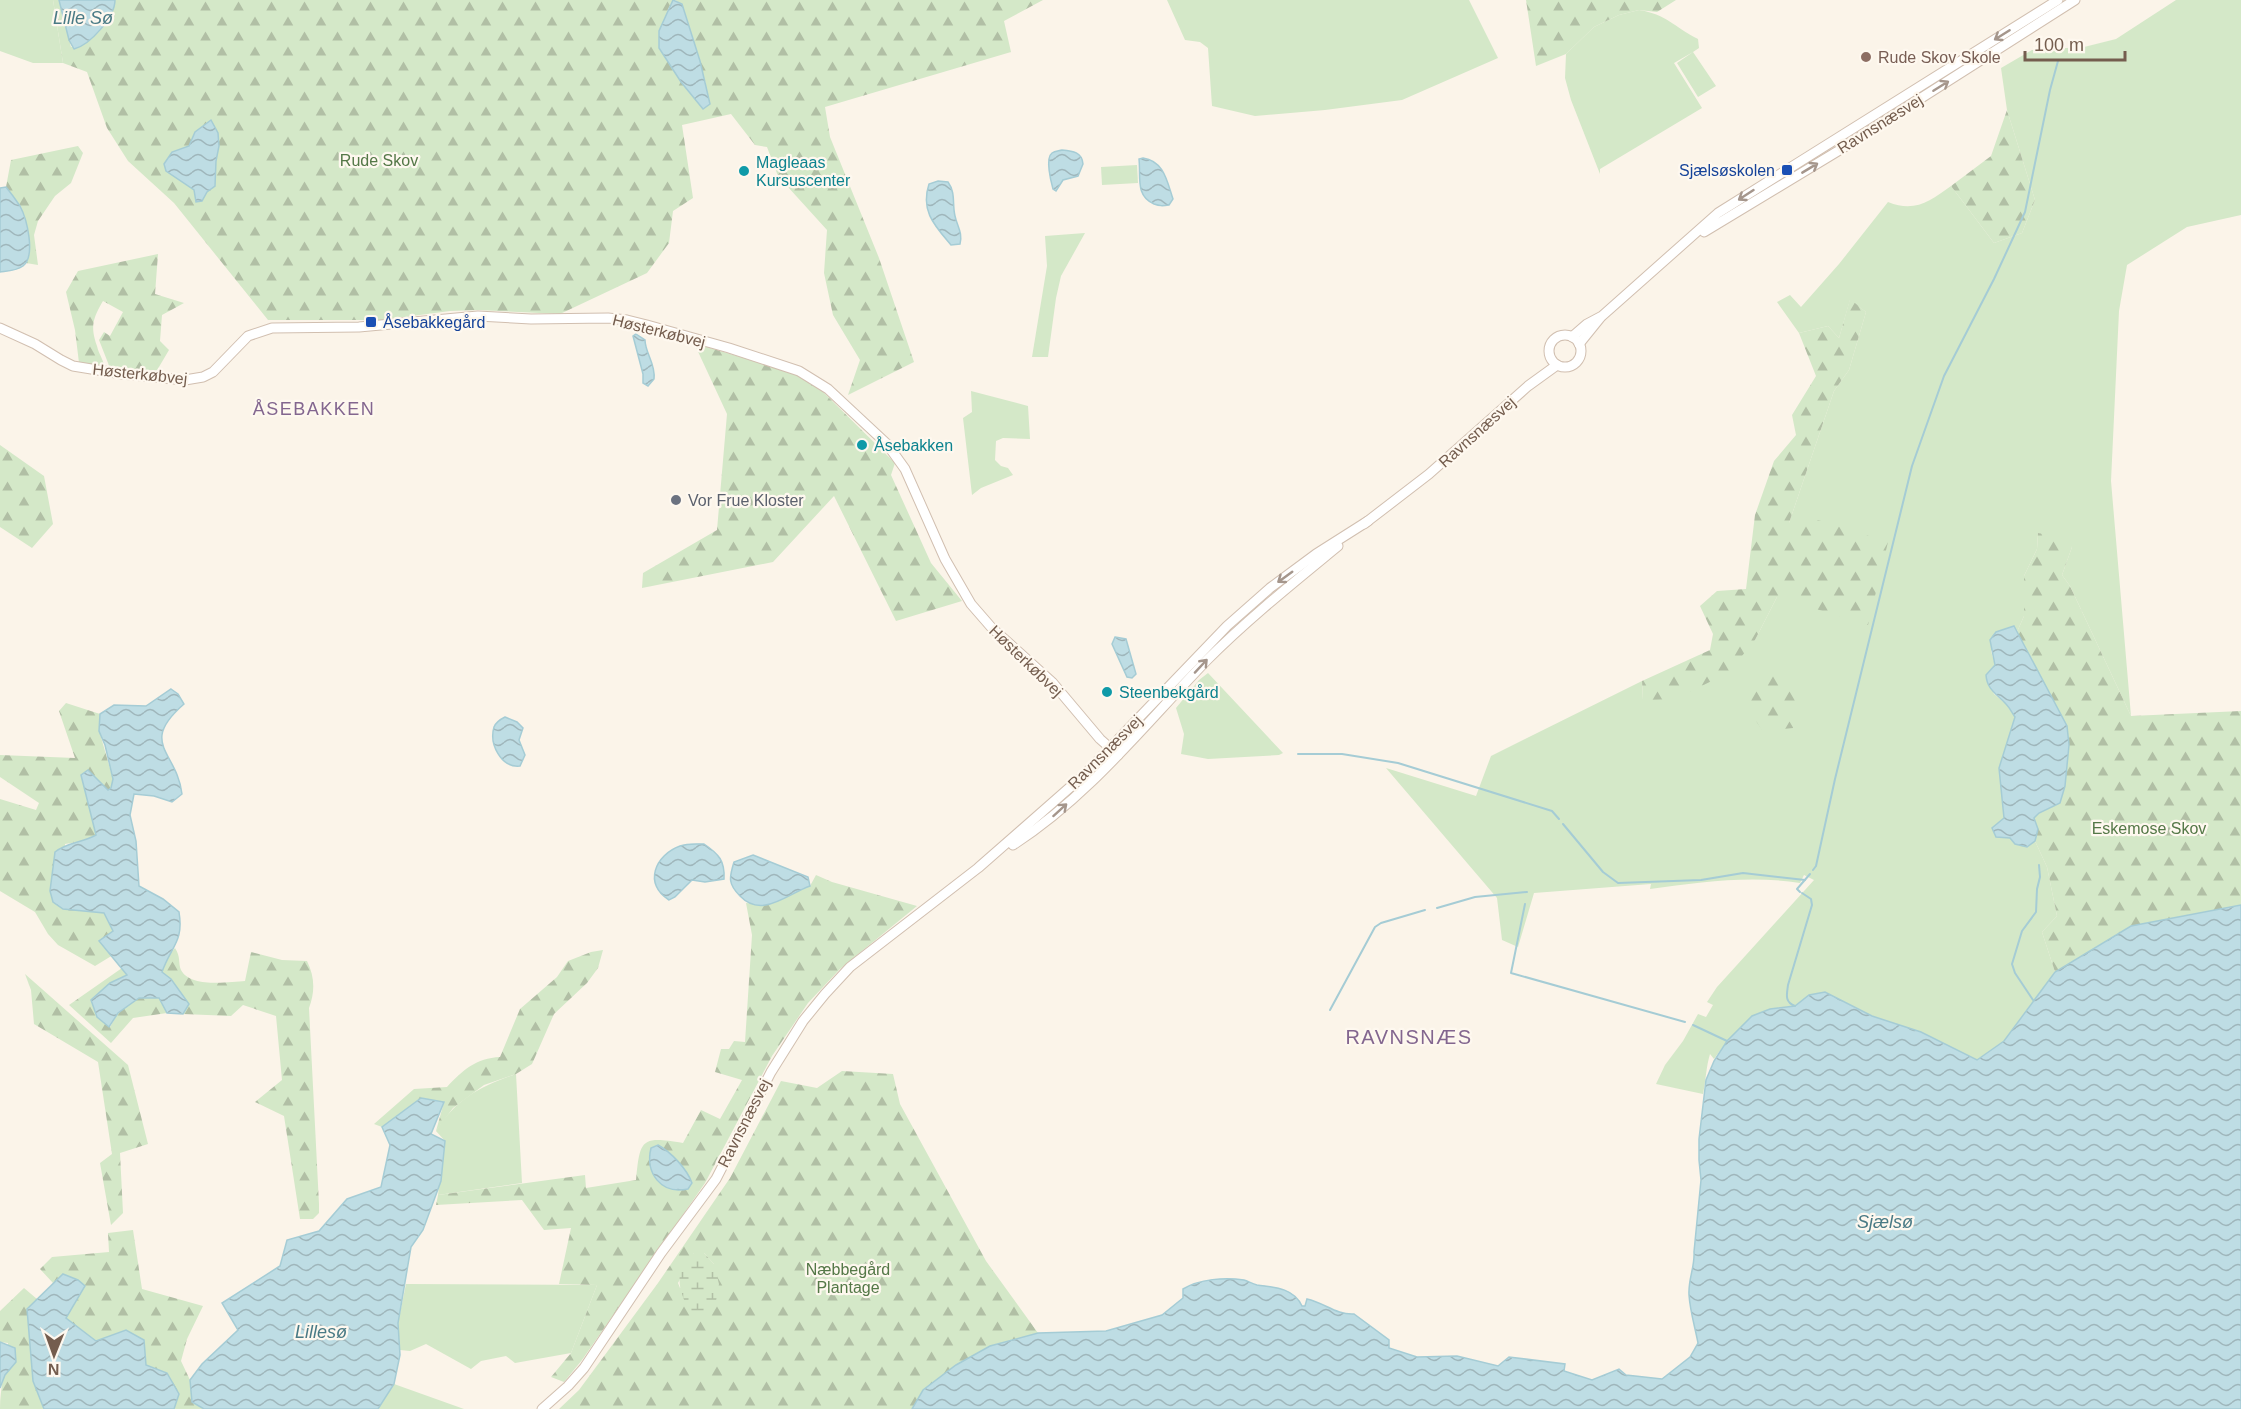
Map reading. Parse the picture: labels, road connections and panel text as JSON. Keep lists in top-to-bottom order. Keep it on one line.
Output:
{"streets":{"main road":["Ravnsnæsvej","Høsterkøbvej"]},"crossings":[["Ravnsnæsvej","Høsterkøbvej"]],"districts":["ÅSEBAKKEN","RAVNSNÆS"],"water":["Lille Sø","Sjælsø","Lillesø"],"parks":["Rude Skov","Eskemose Skov","Næbbegård Plantage"],"places":{"other":["Rude Skov Skole","Magleaas Kursuscenter","Åsebakken","Vor Frue Kloster","Steenbekgård"],"transit":["Sjælsøskolen","Åsebakkegård"]},"scale_bar":"100 m","north":"bottom"}
